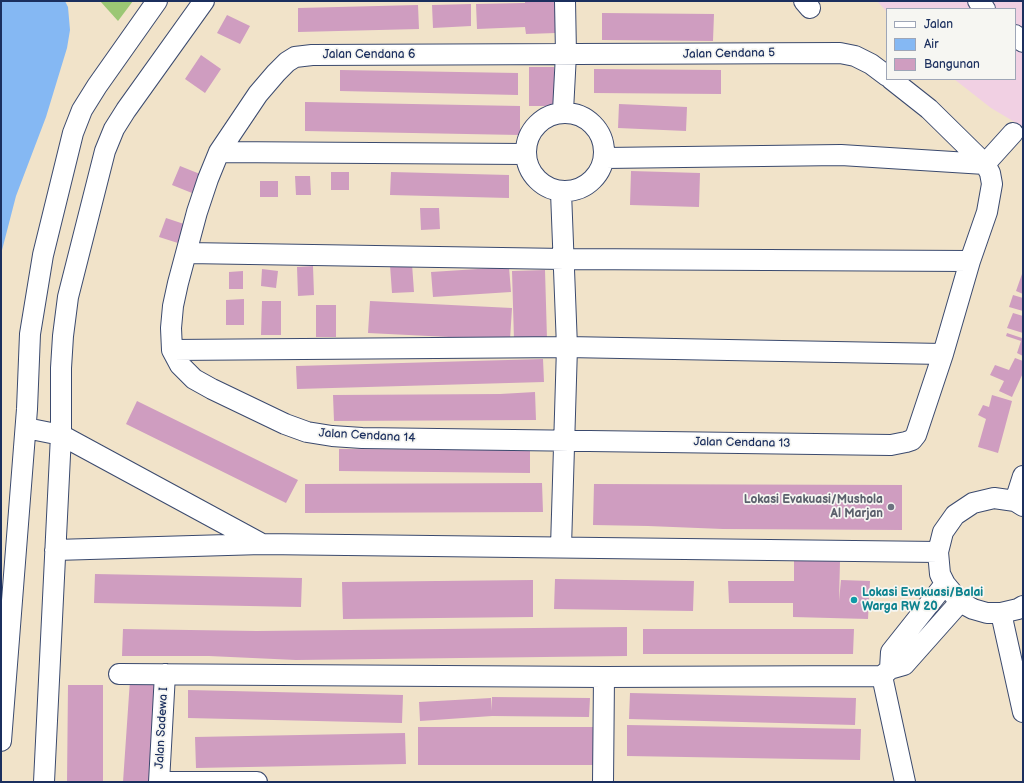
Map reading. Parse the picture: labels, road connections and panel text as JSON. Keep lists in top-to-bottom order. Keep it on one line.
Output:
{"streets":{"street":["Jalan Cendana 5","Jalan Cendana 6","Jalan Cendana 14","Jalan Cendana 13","Jalan Sadewa I"]},"crossings":[["Jalan Cendana 5","Jalan Cendana 6"],["Jalan Cendana 6","Jalan Cendana 14"],["Jalan Cendana 14","Jalan Cendana 13"]],"places":["Lokasi Evakuasi/Mushola Al Marjan","Lokasi Evakuasi/Balai Warga RW 20"],"legend":["Jalan","Air","Bangunan"]}
